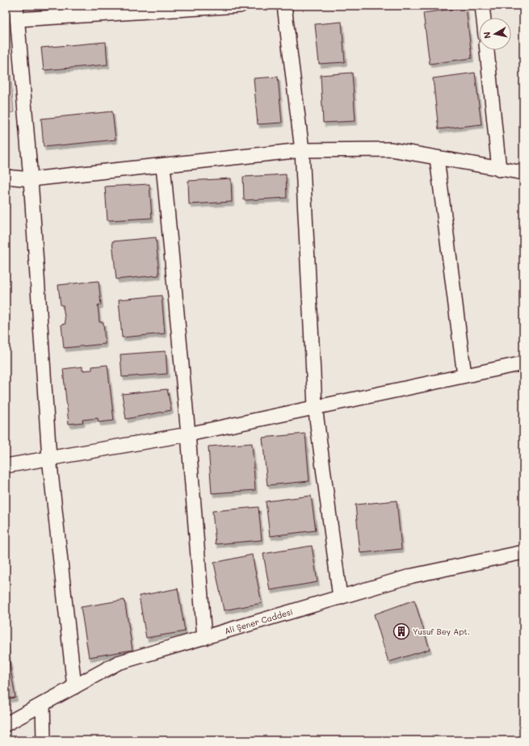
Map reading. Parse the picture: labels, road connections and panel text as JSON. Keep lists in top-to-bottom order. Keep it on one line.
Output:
{"streets":{"street":["Ali Şener Caddesi"]},"places":{"building":["Yusuf Bey Apt."]},"north":"left"}
